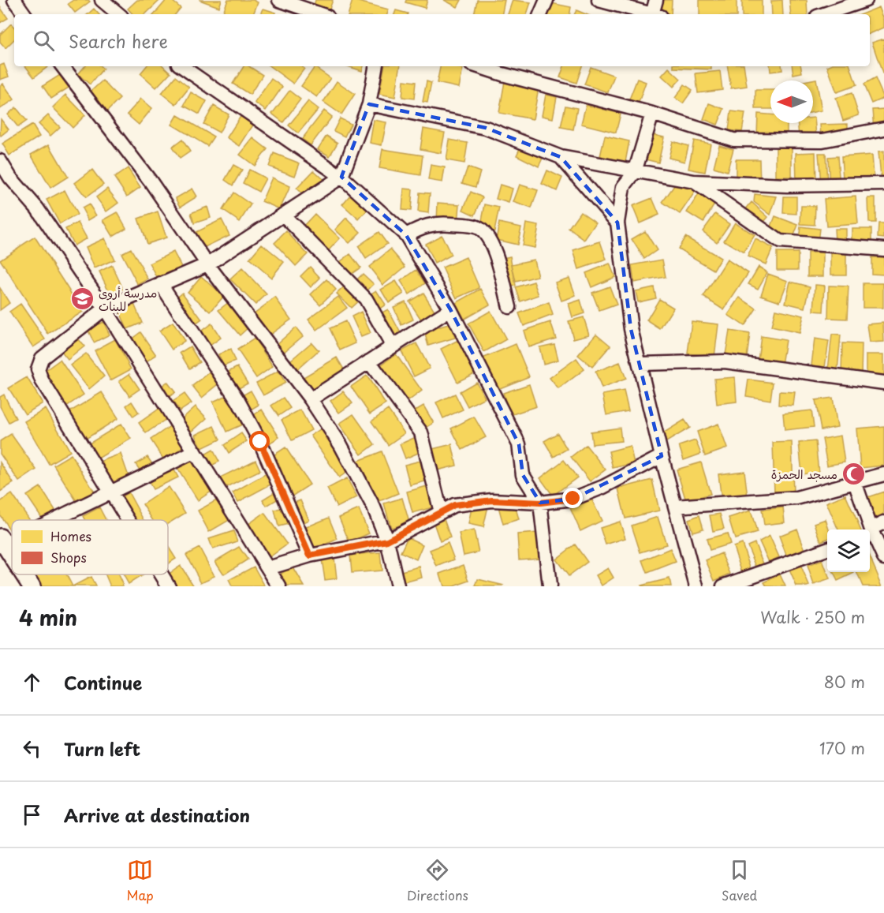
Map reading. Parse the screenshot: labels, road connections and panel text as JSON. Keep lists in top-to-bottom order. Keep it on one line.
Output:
{"places":{"school or university":["مدرسة أروى للبنات"],"mosque":["مسجد الحمزة"]},"legend":["Homes","Shops"],"north":"left","page":{"search":"Search here","heading":["4 min","Walk · 250 m"],"list":[["Continue","80 m"],["Turn left","170 m"],"Arrive at destination"],"nav":["Map","Directions","Saved"]}}
